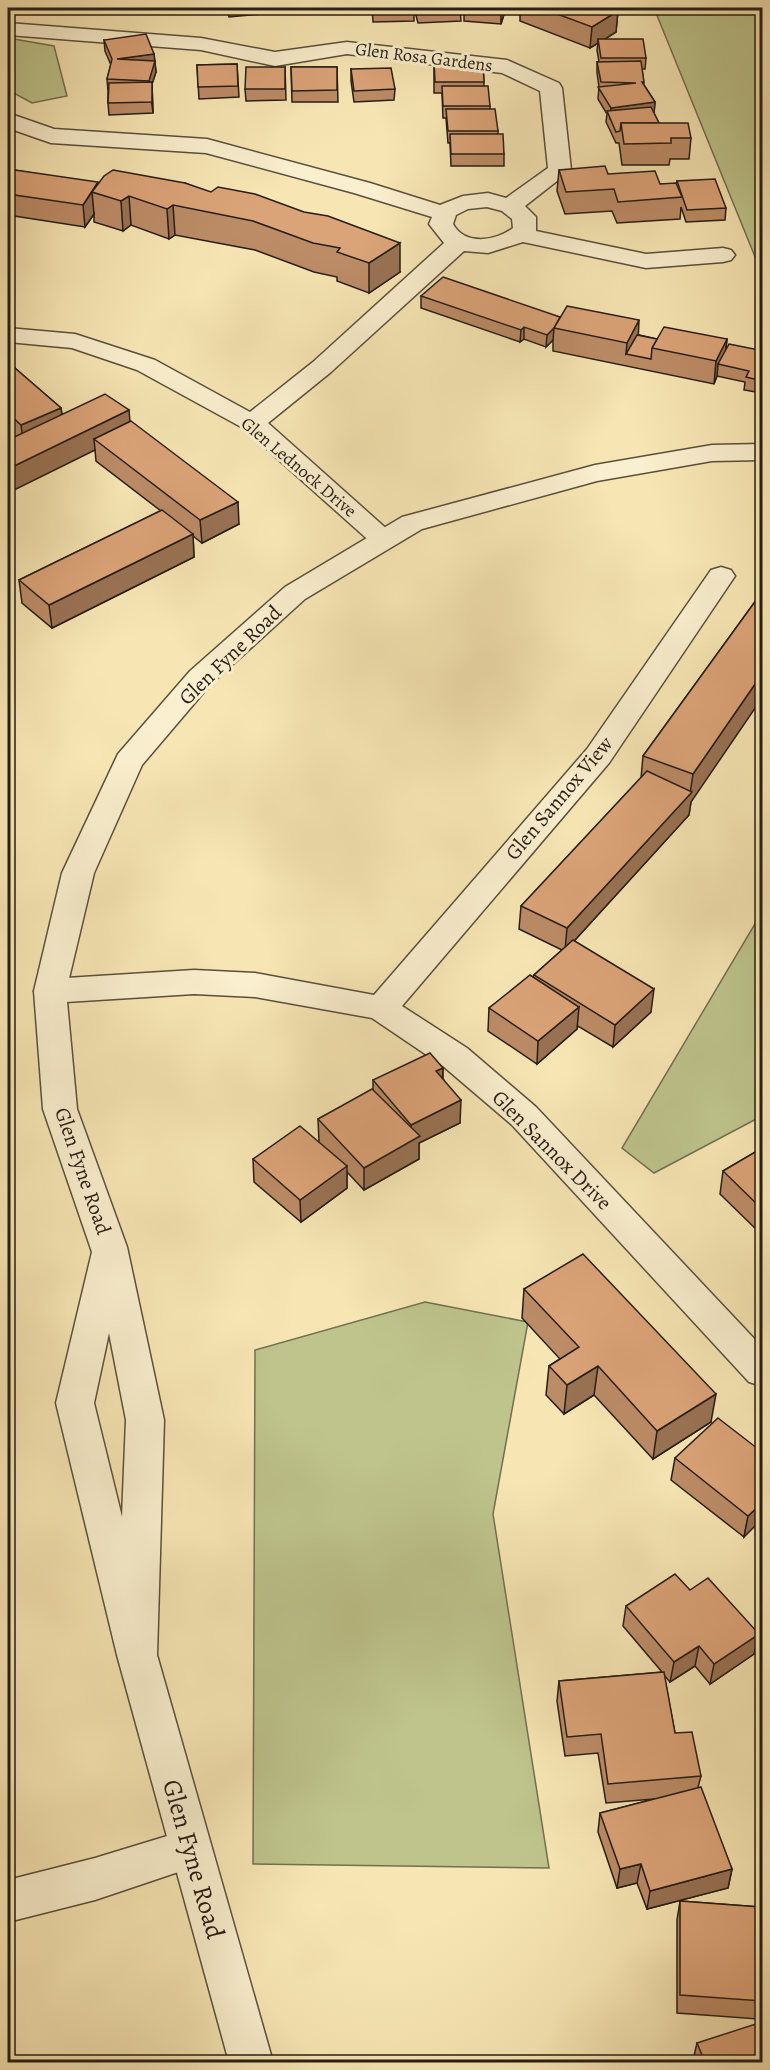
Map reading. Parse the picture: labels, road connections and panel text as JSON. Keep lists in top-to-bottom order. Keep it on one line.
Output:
{"streets":{"street":["Glen Rosa Gardens","Glen Lednock Drive","Glen Fyne Road","Glen Sannox View","Glen Sannox Drive"]},"crossings":[["Glen Lednock Drive","Glen Fyne Road"],["Glen Fyne Road","Glen Sannox Drive"],["Glen Sannox View","Glen Sannox Drive"]]}
